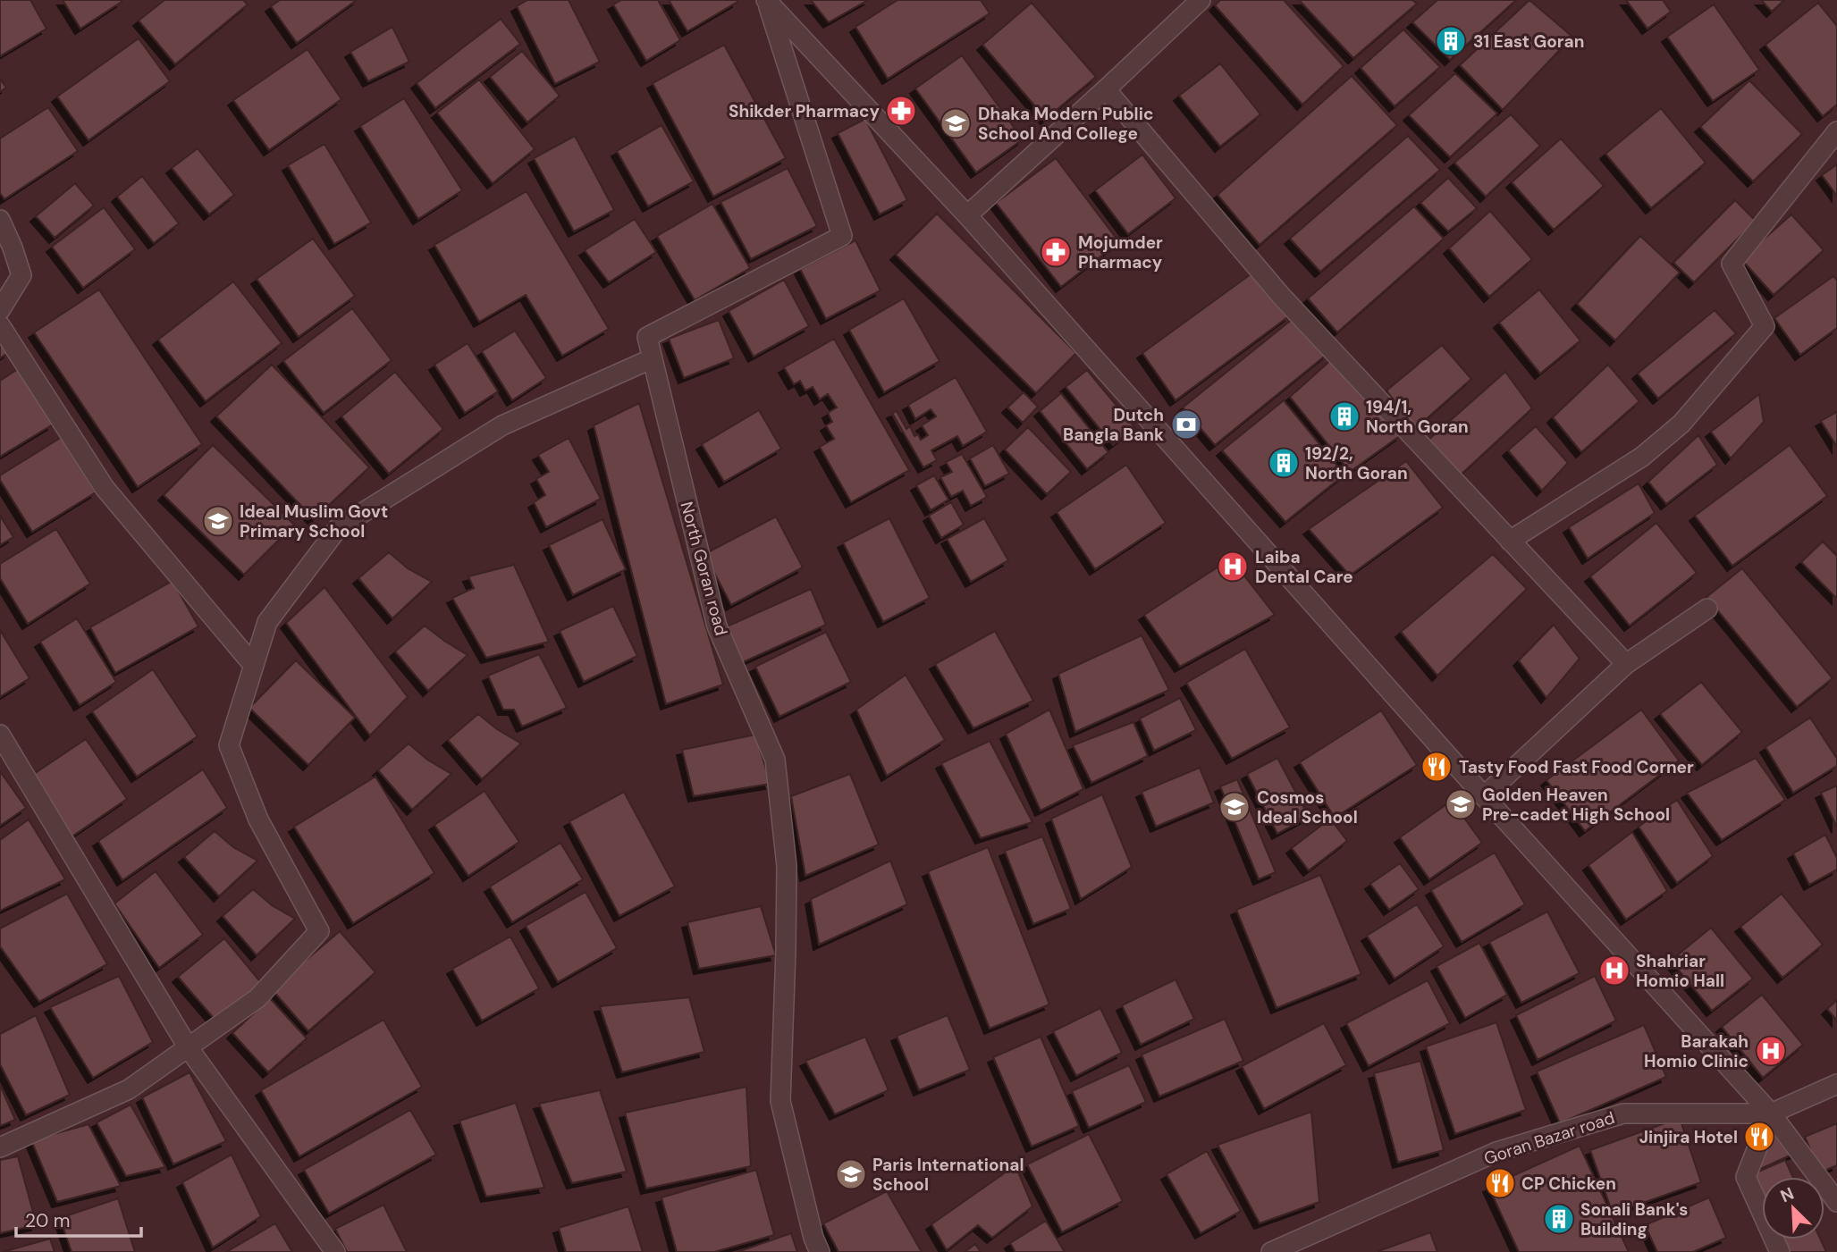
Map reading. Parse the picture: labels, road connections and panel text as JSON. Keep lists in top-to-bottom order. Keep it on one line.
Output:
{"streets":{"street":["North Goran road","Goran Bazar road"]},"places":{"building":["31 East Goran","194/1, North Goran","192/2, North Goran","Sonali Bank's Building"],"pharmacy":["Shikder Pharmacy","Mojumder Pharmacy"],"school or university":["Dhaka Modern Public School And College","Ideal Muslim Govt Primary School","Golden Heaven Pre-cadet High School","Cosmos Ideal School","Paris International School"],"bank":["Dutch Bangla Bank"],"hospital":["Laiba Dental Care","Shahriar Homio Hall","Barakah Homio Clinic"],"restaurant":["Tasty Food Fast Food Corner","Jinjira Hotel","CP Chicken"]},"scale_bar":"20 m","north":"top left"}
